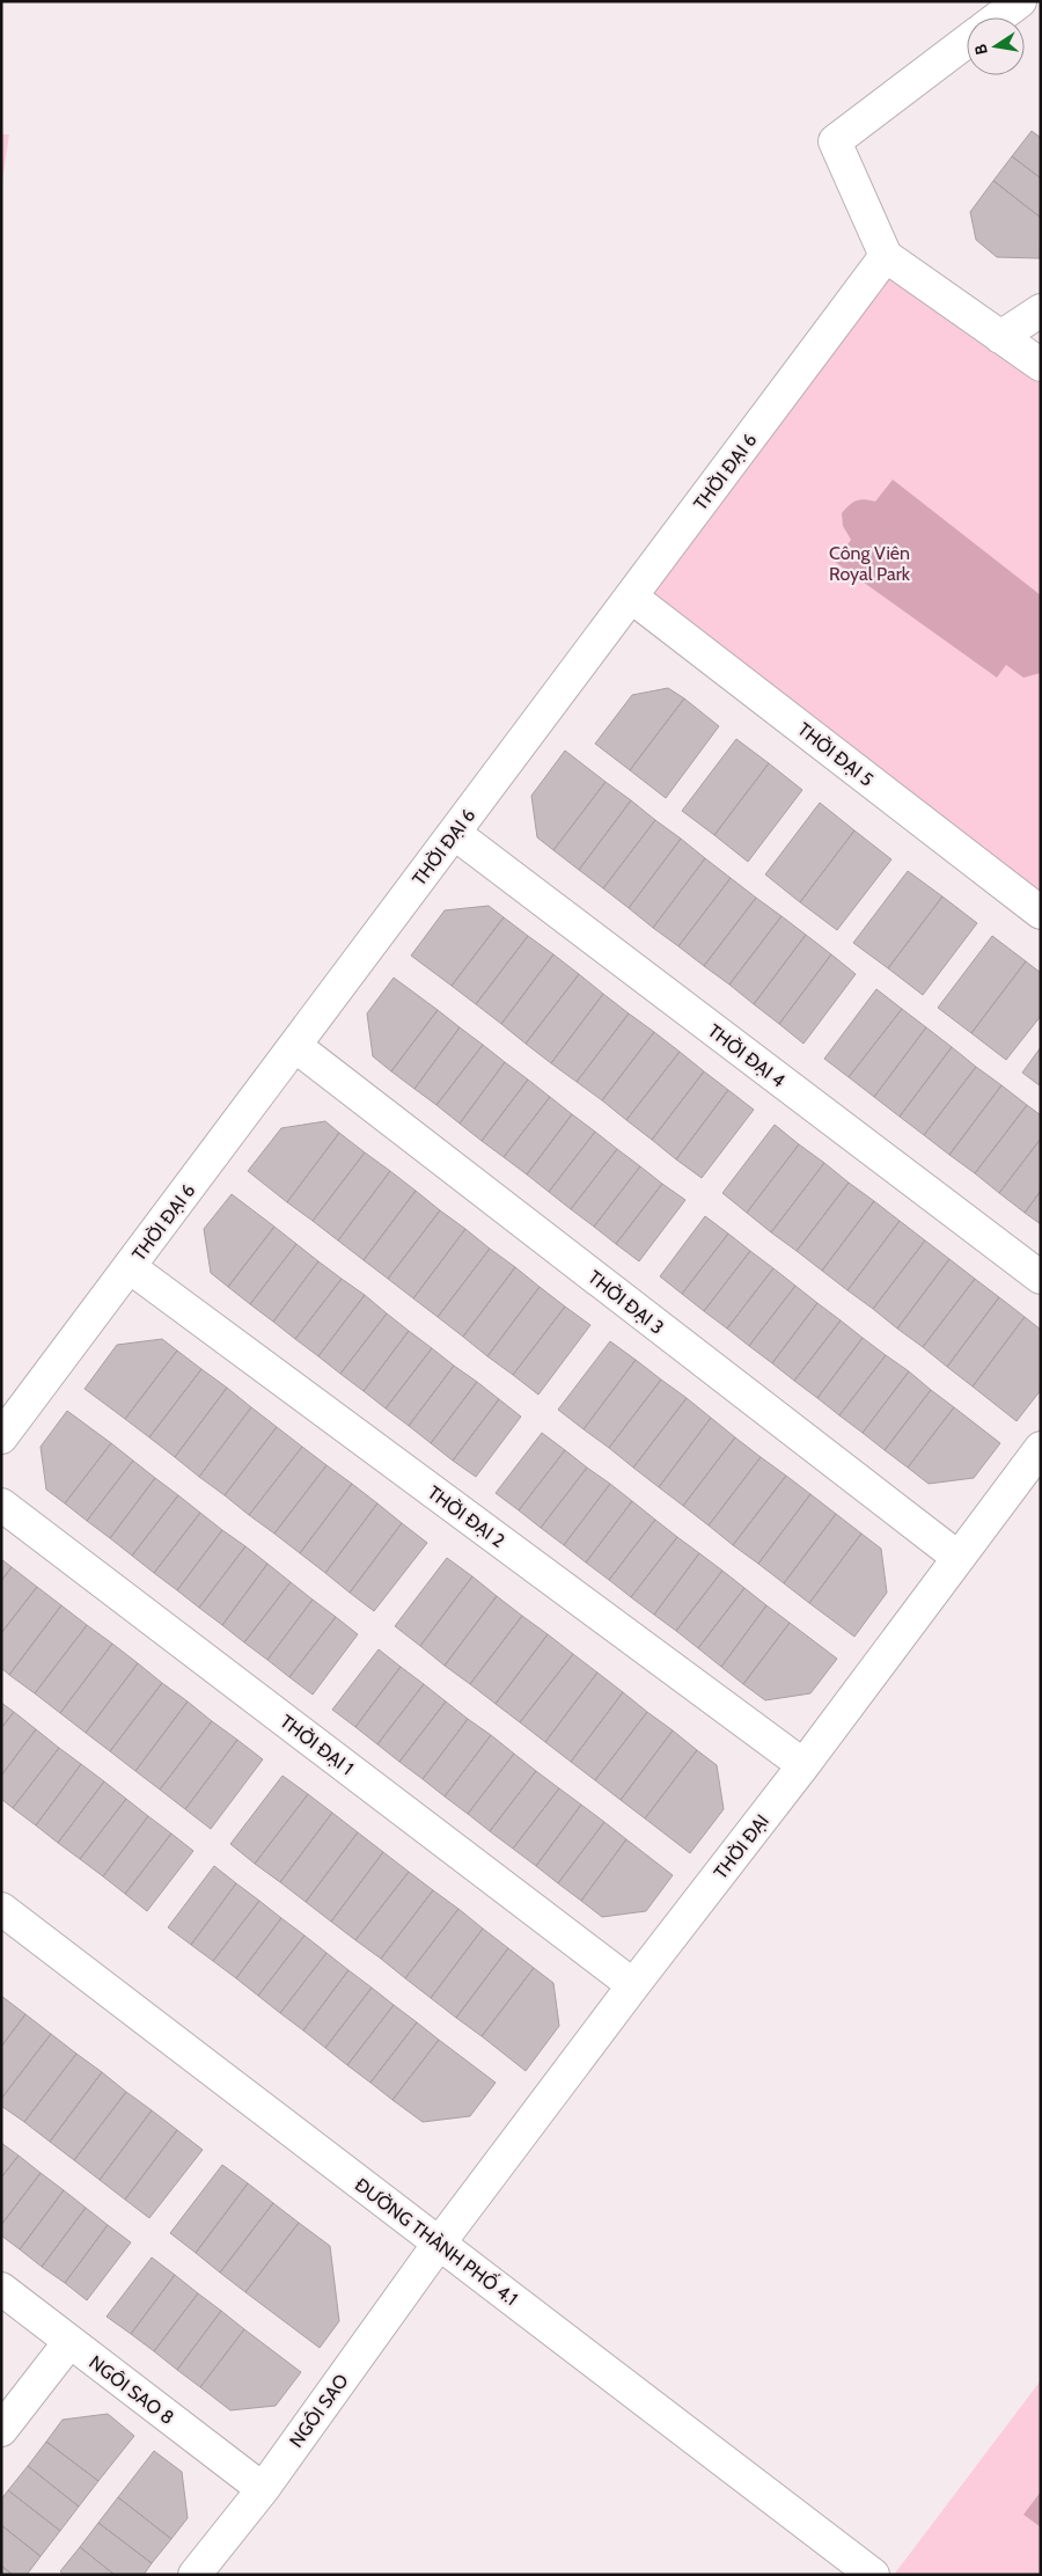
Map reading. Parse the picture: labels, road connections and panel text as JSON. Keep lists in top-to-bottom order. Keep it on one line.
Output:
{"streets":{"street":["THỜI ĐẠI 6","THỜI ĐẠI 5","THỜI ĐẠI 4","THỜI ĐẠI 3","THỜI ĐẠI 2","THỜI ĐẠI 1","THỜI ĐẠI","ĐƯỜNG THÀNH PHỐ 4.1","NGÔI SAO 8","NGÔI SAO"]},"crossings":[["THỜI ĐẠI 6","THỜI ĐẠI 5"],["THỜI ĐẠI 6","THỜI ĐẠI 4"],["THỜI ĐẠI 6","THỜI ĐẠI 3"],["THỜI ĐẠI 6","THỜI ĐẠI 2"],["THỜI ĐẠI 3","THỜI ĐẠI"],["THỜI ĐẠI 2","THỜI ĐẠI"],["THỜI ĐẠI 1","THỜI ĐẠI"],["THỜI ĐẠI","ĐƯỜNG THÀNH PHỐ 4.1"],["THỜI ĐẠI","NGÔI SAO"],["ĐƯỜNG THÀNH PHỐ 4.1","NGÔI SAO"],["NGÔI SAO 8","NGÔI SAO"]],"parks":["Công Viên Royal Park"],"north":"left"}
